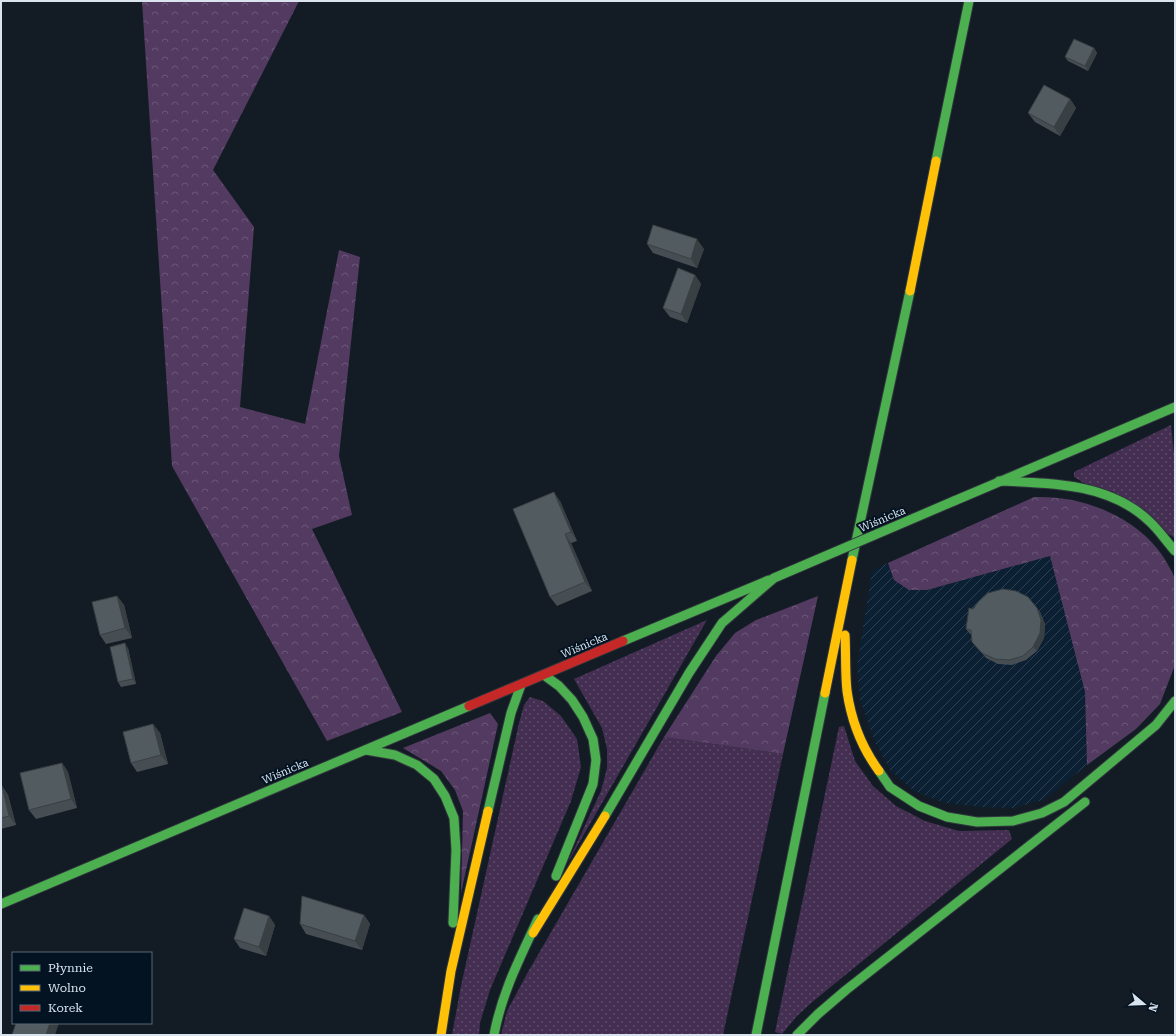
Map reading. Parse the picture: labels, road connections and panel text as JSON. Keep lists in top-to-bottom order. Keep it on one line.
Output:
{"streets":{"main road":["Wiśnicka"]},"legend":["Płynnie","Wolno","Korek"],"north":"right"}
